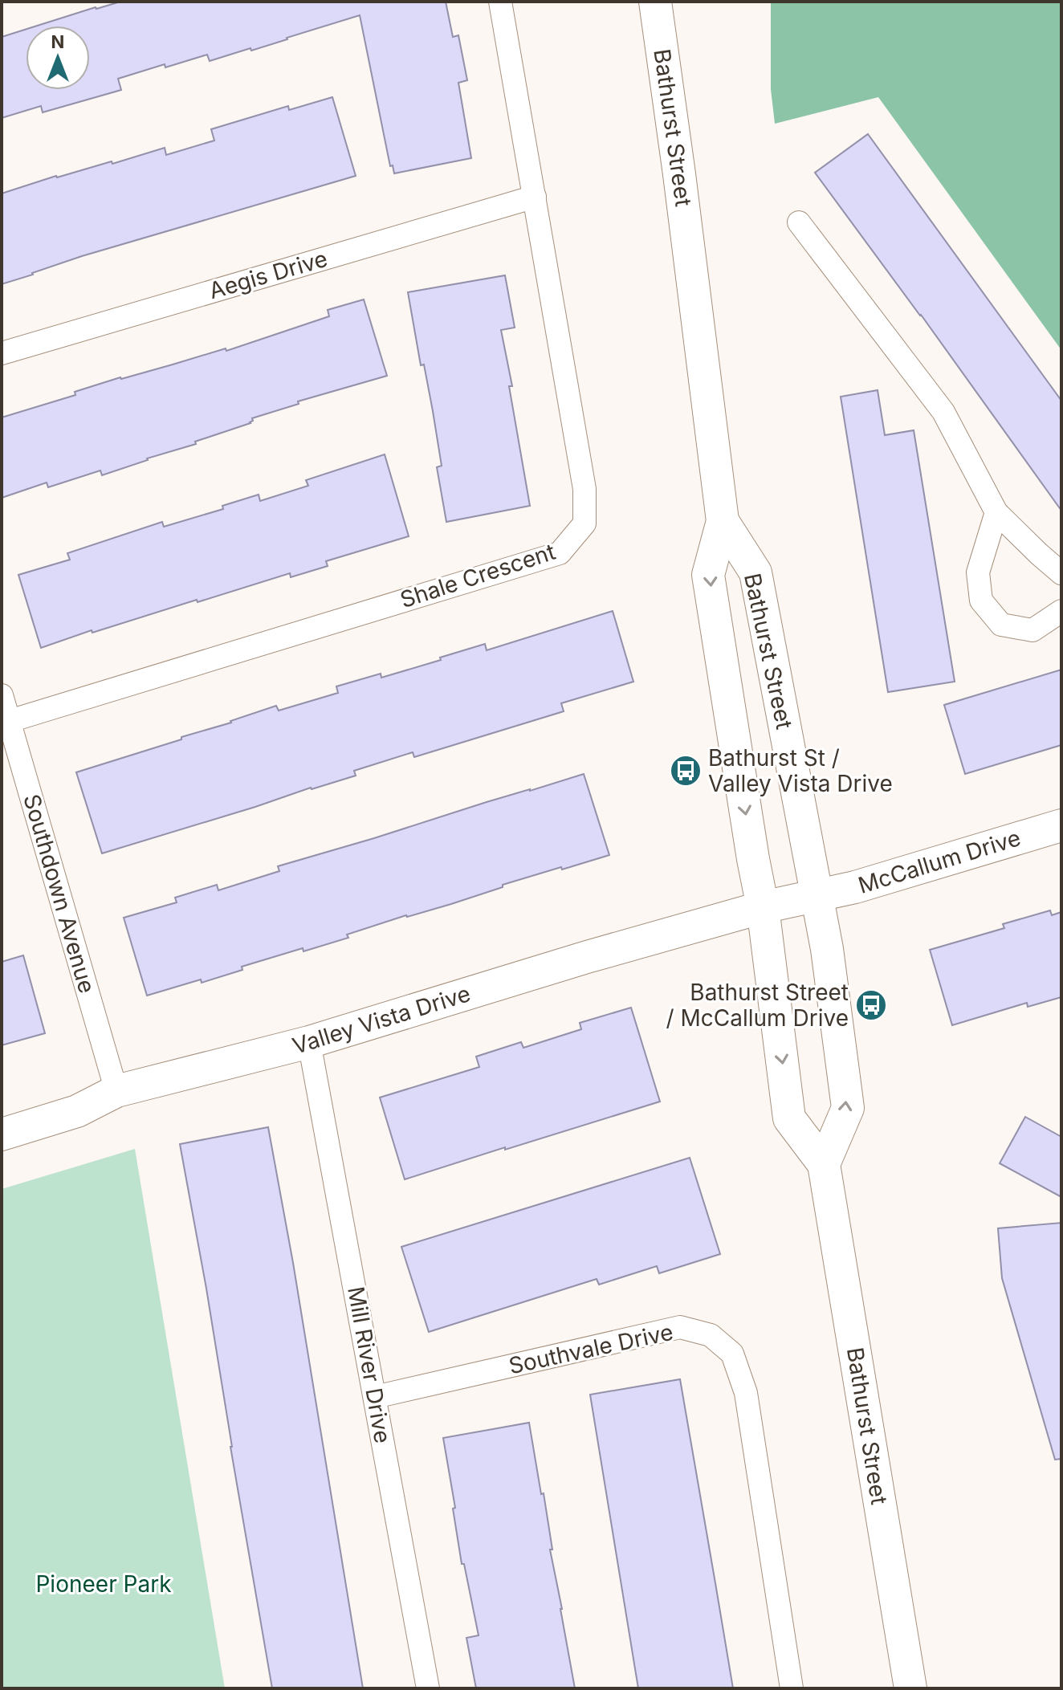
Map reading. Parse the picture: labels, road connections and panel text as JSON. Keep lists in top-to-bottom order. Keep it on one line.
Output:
{"streets":{"main road":["Bathurst Street","McCallum Drive","Valley Vista Drive"],"street":["Aegis Drive","Shale Crescent","Southdown Avenue","Southvale Drive","Mill River Drive"]},"crossings":[["Bathurst Street","McCallum Drive"],["Bathurst Street","Valley Vista Drive"],["Aegis Drive","Shale Crescent"],["Shale Crescent","Southdown Avenue"],["McCallum Drive","Valley Vista Drive"],["Southdown Avenue","Valley Vista Drive"],["Valley Vista Drive","Mill River Drive"],["Southvale Drive","Mill River Drive"]],"parks":["Pioneer Park"],"places":{"bus stop":["Bathurst St / Valley Vista Drive","Bathurst Street / McCallum Drive"]},"north":"top"}
